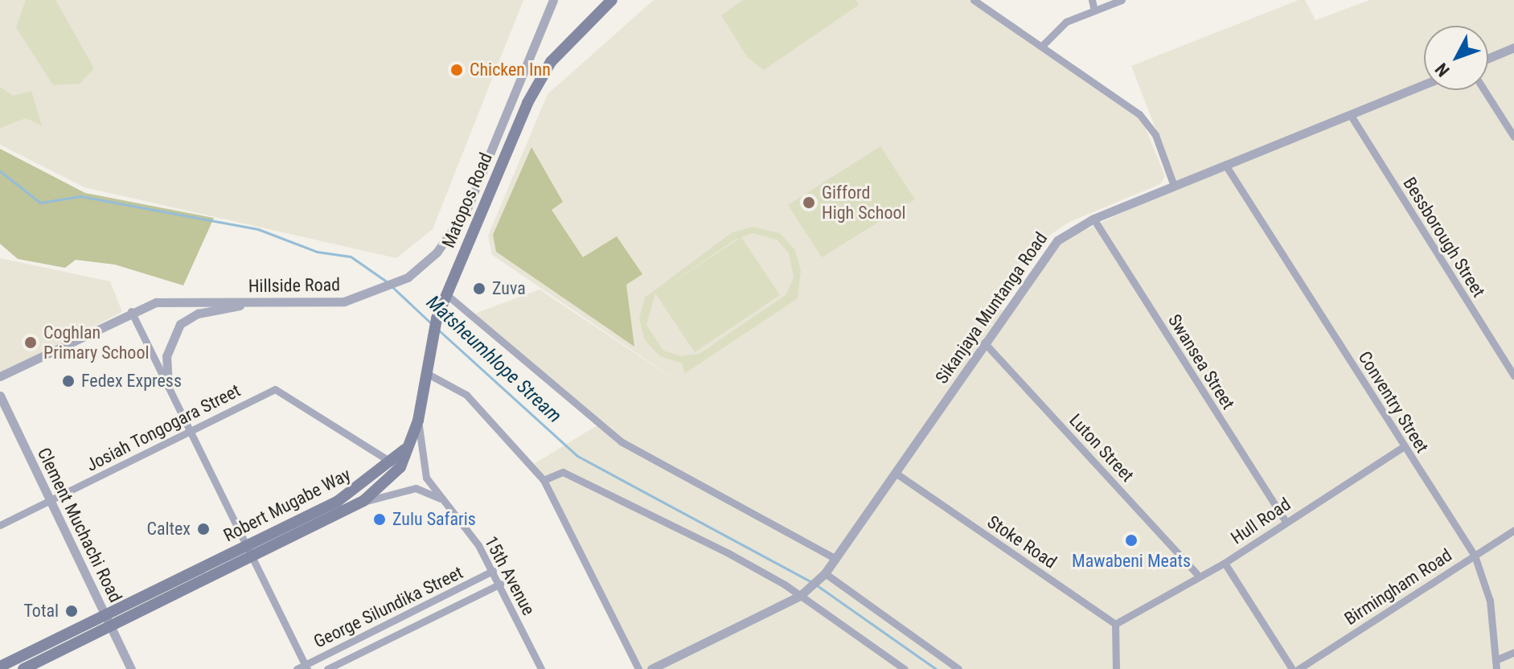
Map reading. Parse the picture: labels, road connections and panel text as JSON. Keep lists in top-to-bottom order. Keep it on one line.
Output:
{"streets":{"main road":["Matopos Road","Robert Mugabe Way"],"street":["Bessborough Street","Hillside Road","Sikanjaya Muntanga Road","Swansea Street","Conventry Street","Josiah Tongogara Street","Luton Street","Hull Road","Clement Muchachi Road","Stoke Road","15th Avenue","Birmingham Road","George Silundika Street"]},"crossings":[["Matopos Road","Robert Mugabe Way"],["Matopos Road","15th Avenue"],["Bessborough Street","Sikanjaya Muntanga Road"],["Sikanjaya Muntanga Road","Swansea Street"],["Sikanjaya Muntanga Road","Conventry Street"],["Sikanjaya Muntanga Road","Luton Street"],["Sikanjaya Muntanga Road","Stoke Road"],["Swansea Street","Hull Road"],["Conventry Street","Hull Road"],["Conventry Street","Birmingham Road"],["Josiah Tongogara Street","Robert Mugabe Way"],["Josiah Tongogara Street","Clement Muchachi Road"],["Luton Street","Hull Road"],["Robert Mugabe Way","Clement Muchachi Road"],["Hull Road","Stoke Road"],["15th Avenue","George Silundika Street"]],"water":["Matsheumhlope Stream"],"places":["Chicken Inn","Gifford High School","Zuva","Coghlan Primary School","Fedex Express","Zulu Safaris","Caltex","Mawabeni Meats","Total"],"north":"bottom left"}
